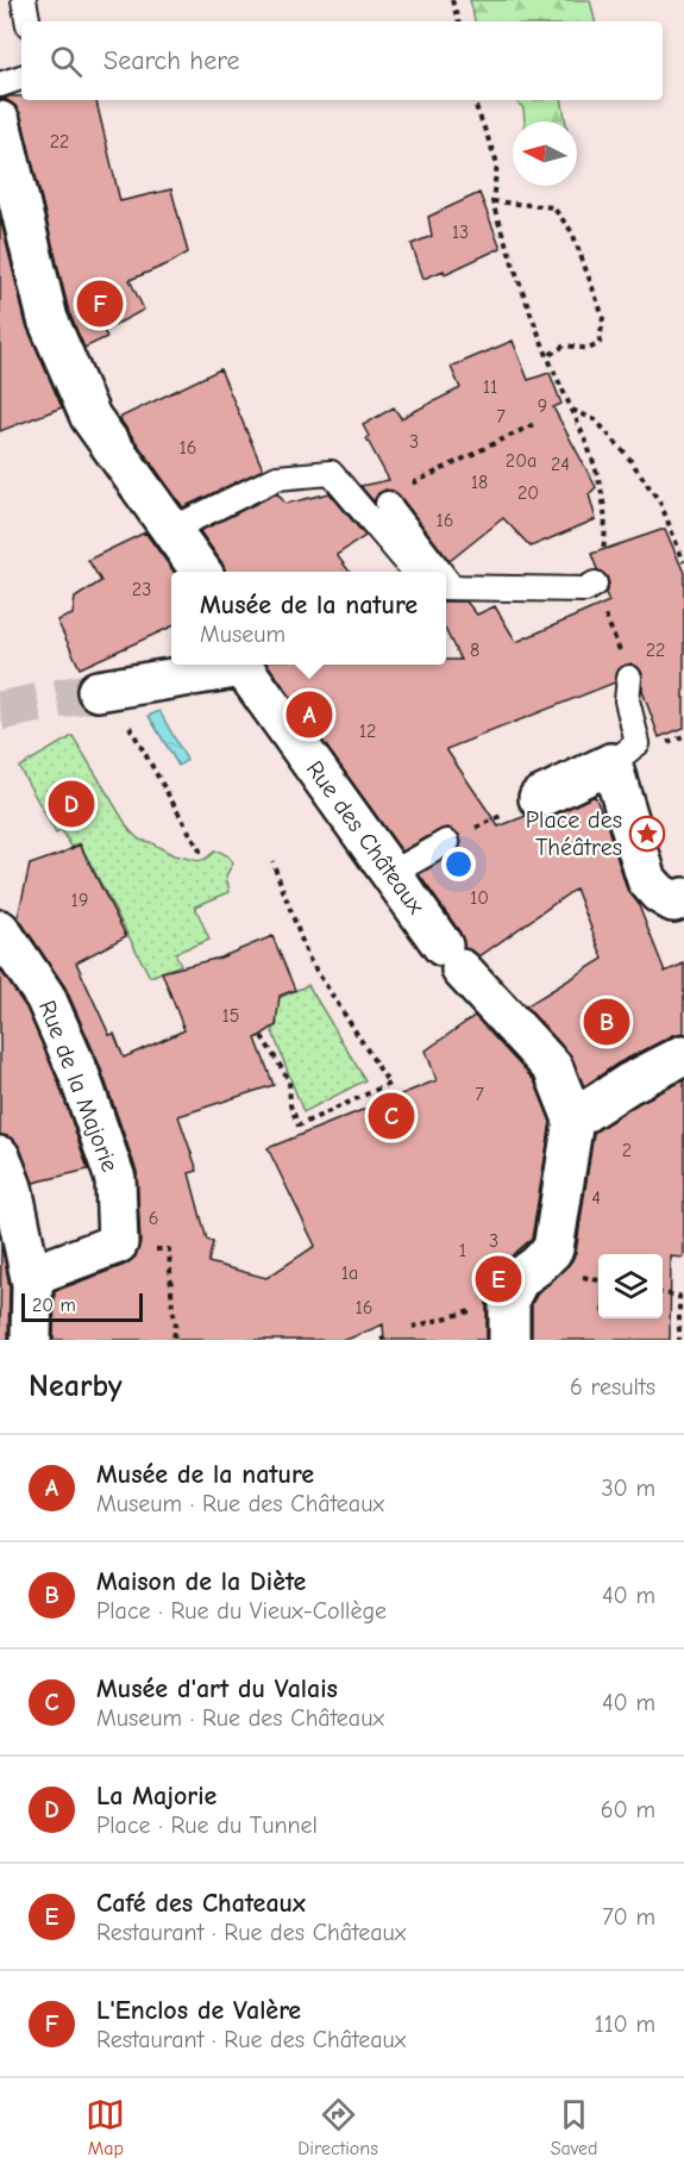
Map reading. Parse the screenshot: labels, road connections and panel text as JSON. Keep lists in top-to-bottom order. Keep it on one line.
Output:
{"streets":{"street":["Rue des Châteaux","Rue de la Majorie"]},"places":{"place":["Place des Théâtres"]},"house_numbers":["22","13","11","9","7","3","16","20a","24","18","20","16","23","8","22","12","10","19","15","7","2","4","6","3","1","1a","16"],"scale_bar":"20 m","north":"left","page":{"search":"Search here","pins":["F","A","D","B","C","E"],"popup":["Musée de la nature","Museum"],"scale":"20 m","heading":["Nearby","6 results"],"list":[{"mark":"A","name":"Musée de la nature","note":"Museum · Rue des Châteaux","value":"30 m"},{"mark":"B","name":"Maison de la Diète","note":"Place · Rue du Vieux-Collège","value":"40 m"},{"mark":"C","name":"Musée d'art du Valais","note":"Museum · Rue des Châteaux","value":"40 m"},{"mark":"D","name":"La Majorie","note":"Place · Rue du Tunnel","value":"60 m"},{"mark":"E","name":"Café des Chateaux","note":"Restaurant · Rue des Châteaux","value":"70 m"},{"mark":"F","name":"L'Enclos de Valère","note":"Restaurant · Rue des Châteaux","value":"110 m"}],"nav":["Map","Directions","Saved"]}}
